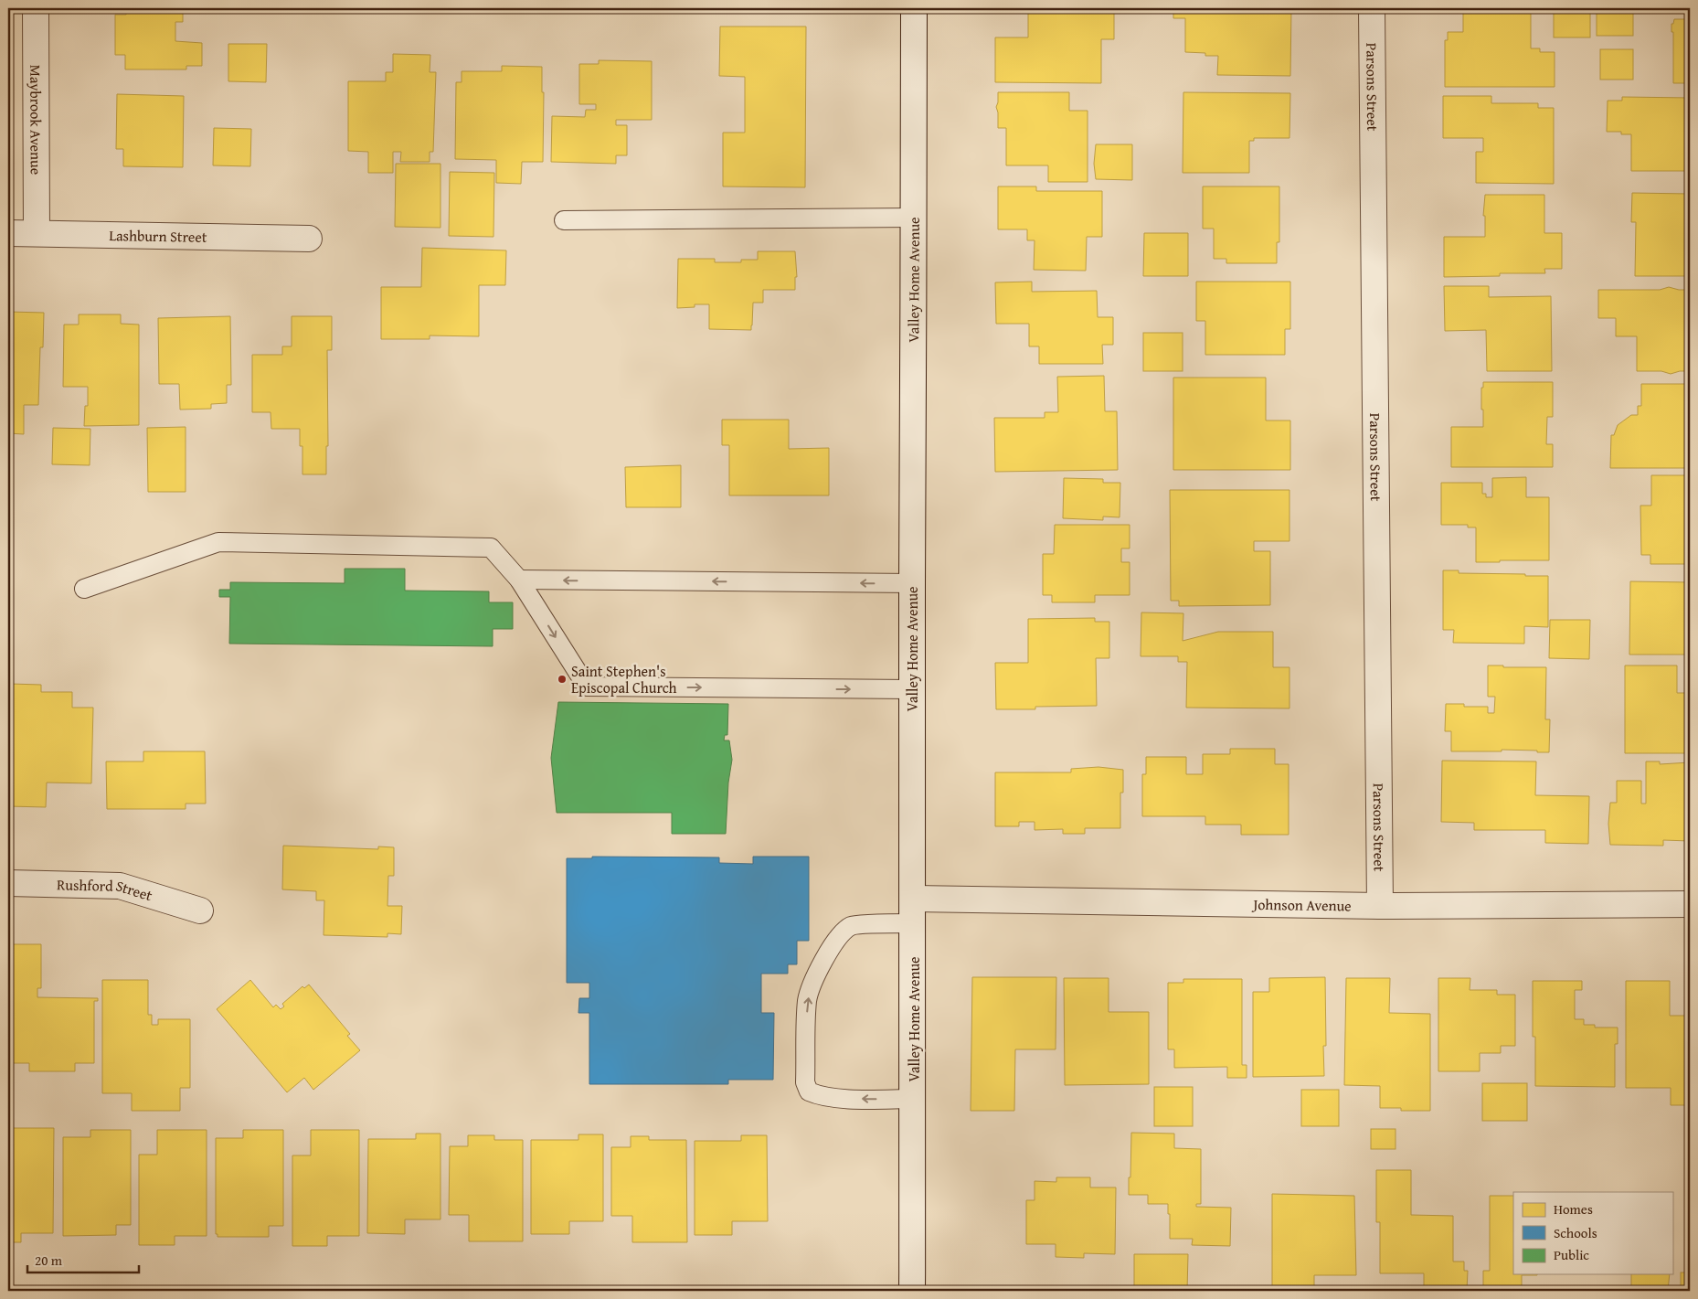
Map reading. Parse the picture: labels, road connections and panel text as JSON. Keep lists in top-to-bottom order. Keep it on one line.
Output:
{"streets":{"street":["Parsons Street","Maybrook Avenue","Lashburn Street","Valley Home Avenue","Rushford Street","Johnson Avenue"]},"crossings":[["Parsons Street","Johnson Avenue"],["Maybrook Avenue","Lashburn Street"],["Valley Home Avenue","Johnson Avenue"]],"places":["Saint Stephen's Episcopal Church"],"legend":["Homes","Schools","Public"],"scale_bar":"20 m"}
